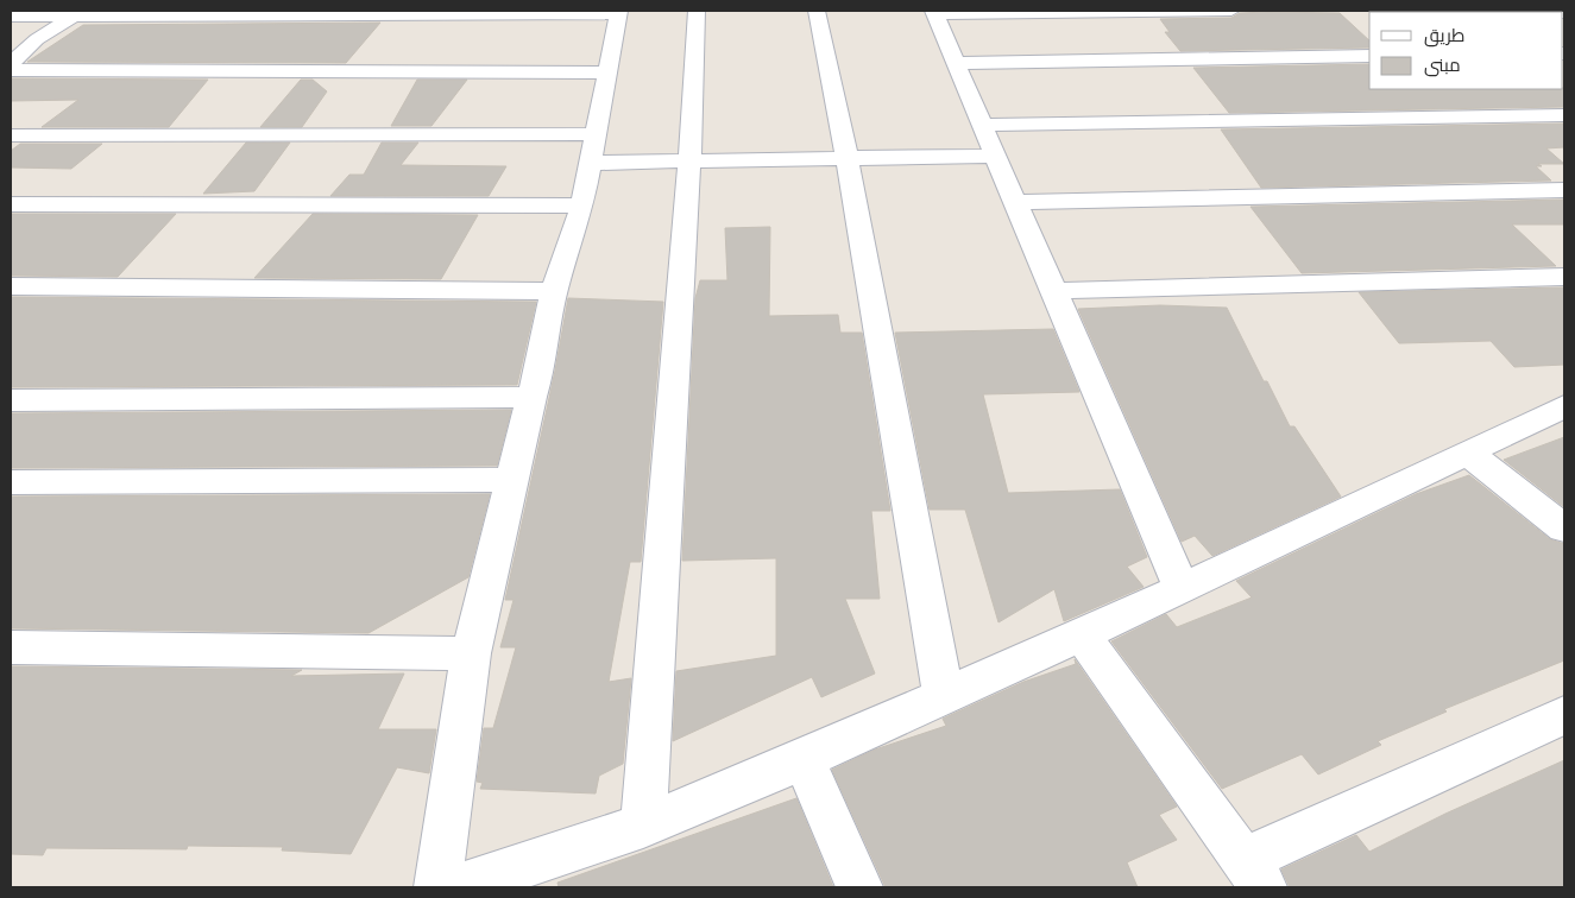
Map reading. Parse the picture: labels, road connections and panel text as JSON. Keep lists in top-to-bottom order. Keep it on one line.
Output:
{"legend":["طريق","مبنى"]}
